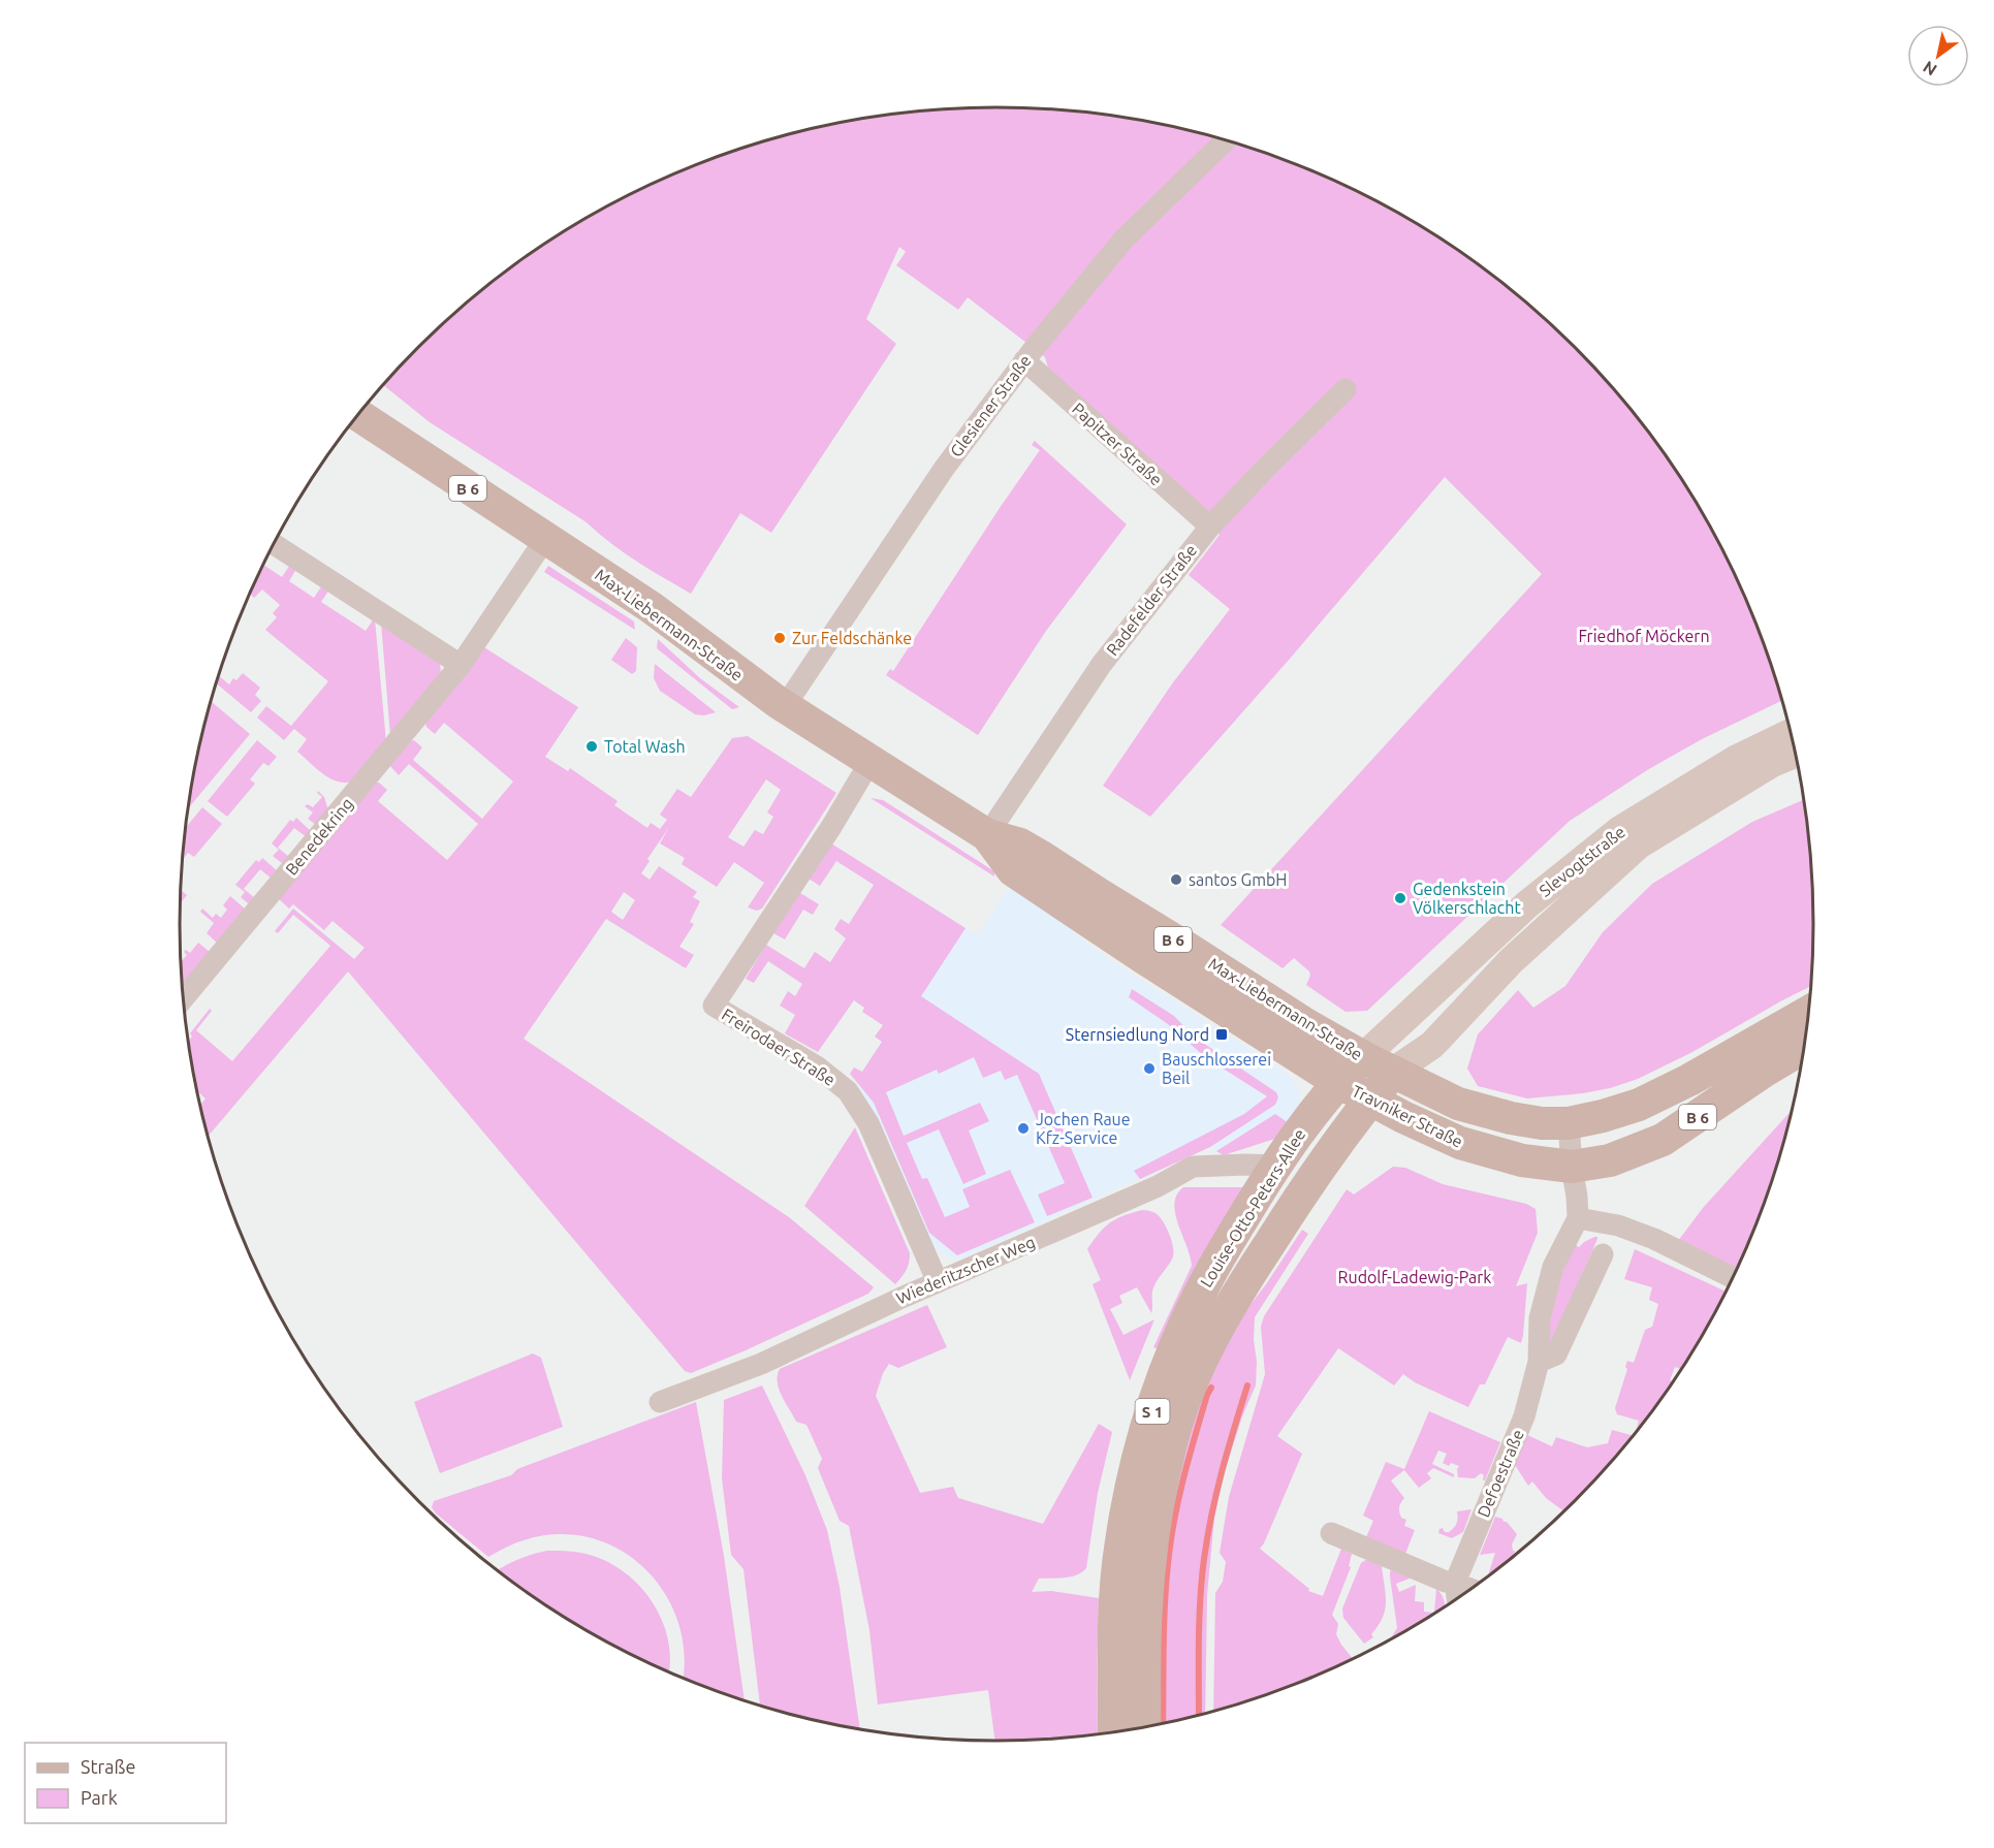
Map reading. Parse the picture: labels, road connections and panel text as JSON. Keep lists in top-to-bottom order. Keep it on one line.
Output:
{"streets":{"main road":["B 6","Max-Liebermann-Straße","Slevogtstraße","Travniker Straße","Louise-Otto-Peters-Allee","S 1"],"street":["Glesiener Straße","Papitzer Straße","Radefelder Straße","Benedekring","Freirodaer Straße","Wiederitzscher Weg","Defoestraße"]},"crossings":[["Glesiener Straße","Papitzer Straße"],["Glesiener Straße","Max-Liebermann-Straße"],["Papitzer Straße","Radefelder Straße"],["Radefelder Straße","Max-Liebermann-Straße"],["Max-Liebermann-Straße","Benedekring"],["Max-Liebermann-Straße","Slevogtstraße"],["Max-Liebermann-Straße","Freirodaer Straße"],["Max-Liebermann-Straße","Travniker Straße"],["Max-Liebermann-Straße","Louise-Otto-Peters-Allee"],["Slevogtstraße","Travniker Straße"],["Slevogtstraße","Louise-Otto-Peters-Allee"],["Freirodaer Straße","Wiederitzscher Weg"],["Travniker Straße","Louise-Otto-Peters-Allee"],["Louise-Otto-Peters-Allee","Wiederitzscher Weg"]],"parks":["Friedhof Möckern","Rudolf-Ladewig-Park"],"places":{"other":["Zur Feldschänke","Total Wash","santos GmbH","Gedenkstein Völkerschlacht","Bauschlosserei Beil","Jochen Raue Kfz-Service"],"transit":["Sternsiedlung Nord"]},"legend":["Straße","Park"],"north":"bottom left"}
